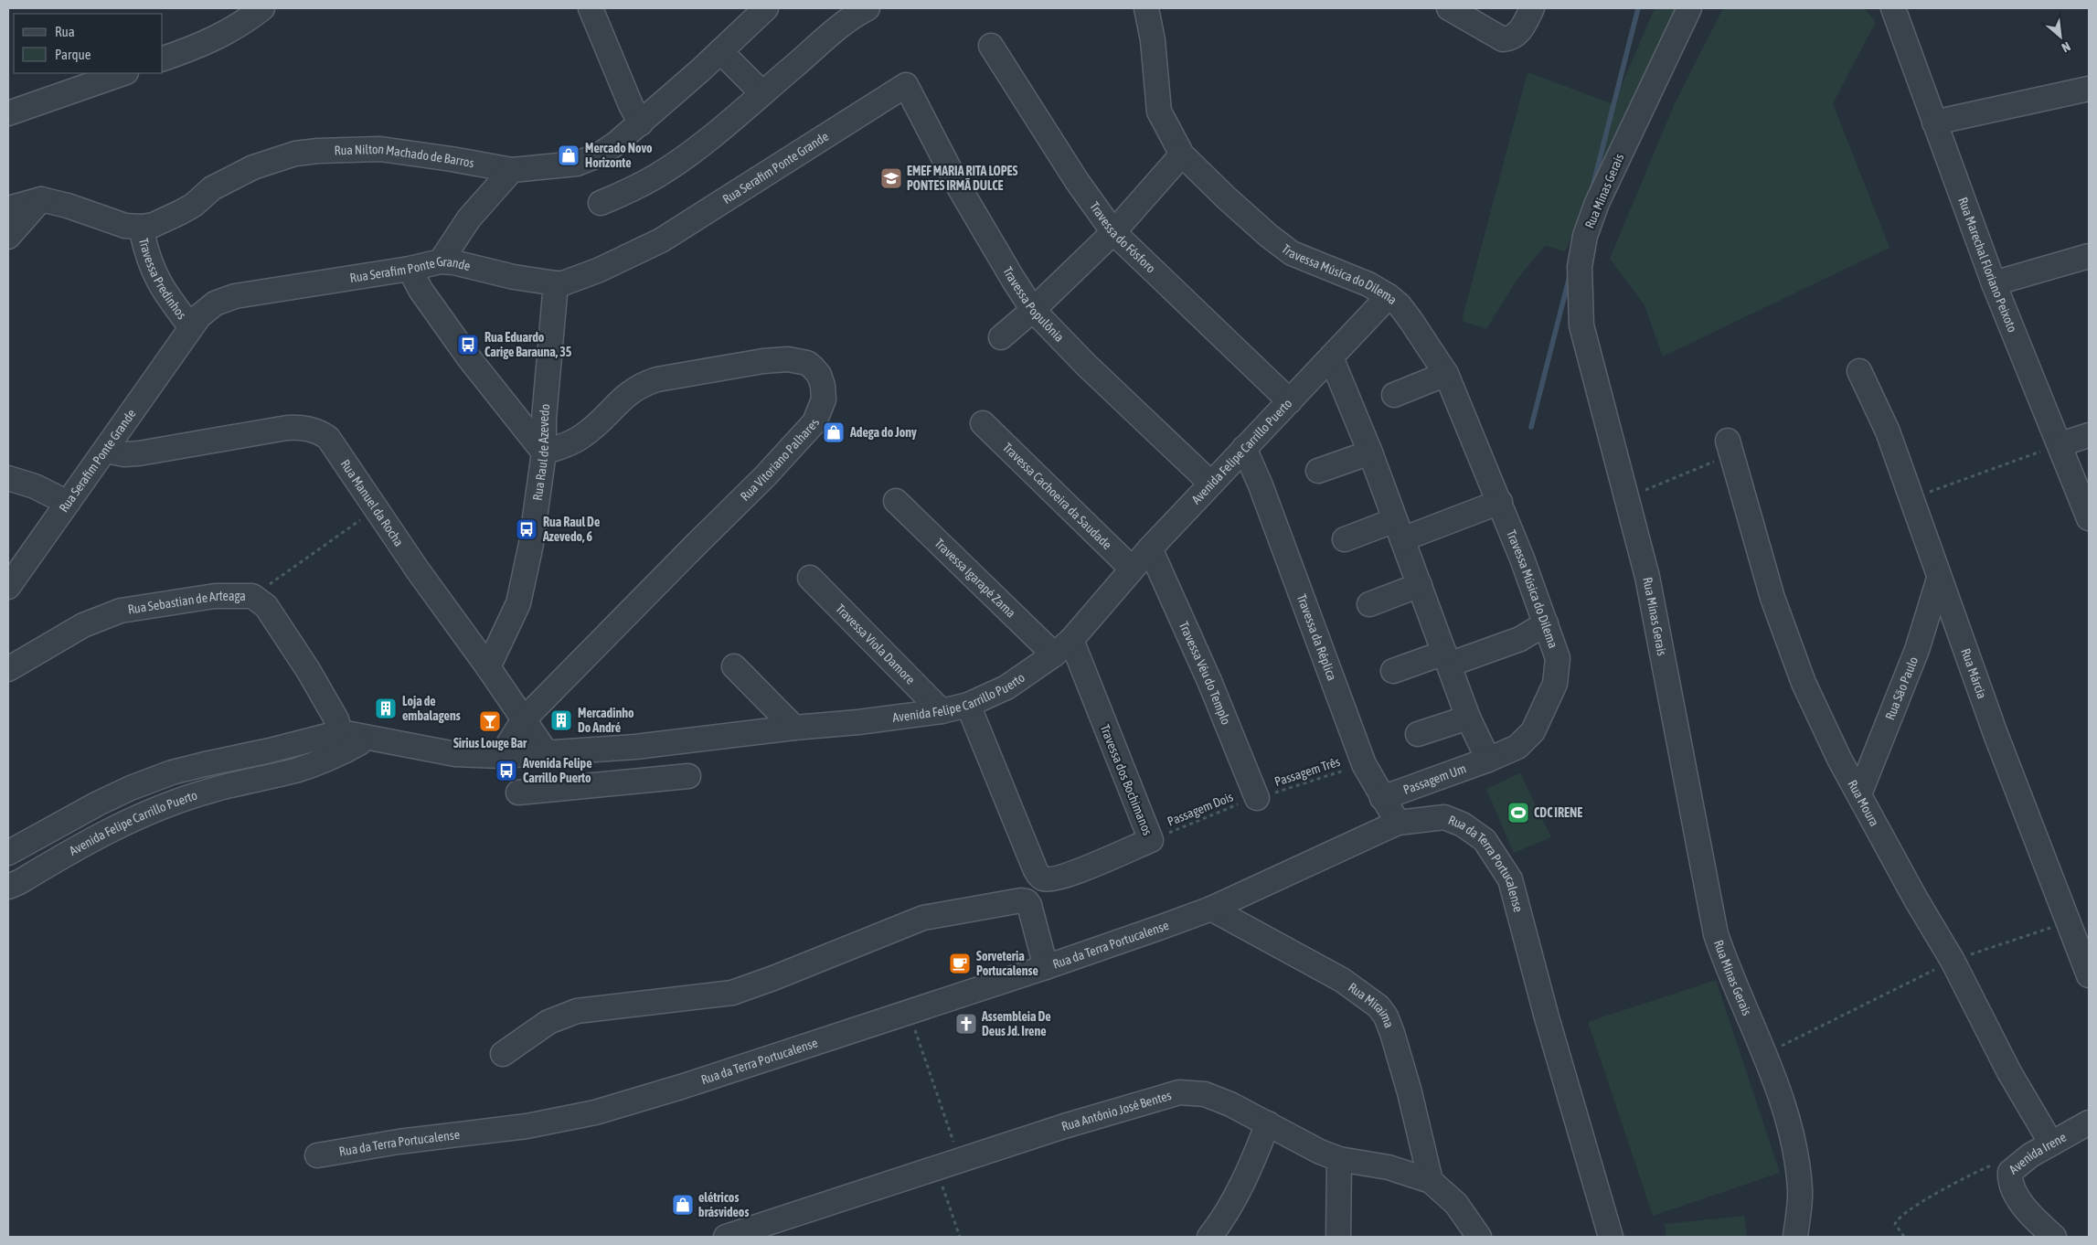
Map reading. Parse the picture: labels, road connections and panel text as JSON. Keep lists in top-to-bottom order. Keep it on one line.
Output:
{"streets":{"street":["Rua Nilton Machado de Barros","Rua Serafim Ponte Grande","Rua Minas Gerais","Travessa do Fósforo","Rua Marechal Floriano Peixoto","Travessa Música do Dilema","Travessa Predinhos","Travessa Populônia","Avenida Felipe Carrillo Puerto","Rua Raul de Azevedo","Rua Vitoriano Palhares","Travessa Cachoeira da Saudade","Rua Manuel da Rocha","Travessa Igarapé Zama","Rua Sebastian de Arteaga","Travessa da Réplica","Travessa Viola Damore","Travessa Véu do Templo","Rua Márcia","Rua São Paulo","Passagem Um","Travessa dos Bochimanos","Rua Moura","Rua da Terra Portucalense","Rua Miraima","Rua Antônio José Bentes","Avenida Irene"],"path":["Passagem Três","Passagem Dois"]},"crossings":[["Rua Nilton Machado de Barros","Travessa Predinhos"],["Rua Serafim Ponte Grande","Travessa Predinhos"],["Rua Serafim Ponte Grande","Travessa Populônia"],["Rua Serafim Ponte Grande","Rua Raul de Azevedo"],["Rua Serafim Ponte Grande","Rua Manuel da Rocha"],["Travessa do Fósforo","Avenida Felipe Carrillo Puerto"],["Travessa Música do Dilema","Avenida Felipe Carrillo Puerto"],["Travessa Música do Dilema","Passagem Um"],["Travessa Populônia","Avenida Felipe Carrillo Puerto"],["Avenida Felipe Carrillo Puerto","Rua Vitoriano Palhares"],["Avenida Felipe Carrillo Puerto","Travessa Cachoeira da Saudade"],["Avenida Felipe Carrillo Puerto","Rua Manuel da Rocha"],["Avenida Felipe Carrillo Puerto","Travessa Igarapé Zama"],["Avenida Felipe Carrillo Puerto","Rua Sebastian de Arteaga"],["Avenida Felipe Carrillo Puerto","Travessa da Réplica"],["Avenida Felipe Carrillo Puerto","Travessa Viola Damore"],["Avenida Felipe Carrillo Puerto","Travessa Véu do Templo"],["Avenida Felipe Carrillo Puerto","Travessa dos Bochimanos"],["Rua Raul de Azevedo","Rua Vitoriano Palhares"],["Rua Raul de Azevedo","Rua Manuel da Rocha"],["Rua Vitoriano Palhares","Rua Manuel da Rocha"],["Travessa Igarapé Zama","Travessa dos Bochimanos"],["Travessa da Réplica","Passagem Três"],["Travessa da Réplica","Passagem Um"],["Travessa da Réplica","Rua da Terra Portucalense"],["Travessa Véu do Templo","Passagem Três"],["Travessa Véu do Templo","Passagem Dois"],["Rua Márcia","Rua São Paulo"],["Rua São Paulo","Rua Moura"],["Passagem Três","Passagem Dois"],["Travessa dos Bochimanos","Passagem Dois"],["Rua Moura","Avenida Irene"],["Rua da Terra Portucalense","Rua Miraima"],["Rua Miraima","Rua Antônio José Bentes"]],"places":{"shop":["Mercado Novo Horizonte","Adega do Jony","elétricos brásvideos"],"school or university":["EMEF MARIA RITA LOPES PONTES IRMÃ DULCE"],"bus stop":["Rua Eduardo Carige Barauna, 35","Rua Raul De Azevedo, 6","Avenida Felipe Carrillo Puerto"],"building":["Loja de embalagens","Mercadinho Do André"],"bar":["Sirius Louge Bar"],"sports":["CDC IRENE"],"cafe":["Sorveteria Portucalense"],"church":["Assembleia De Deus Jd. Irene"]},"legend":["Rua","Parque"],"north":"bottom right"}
